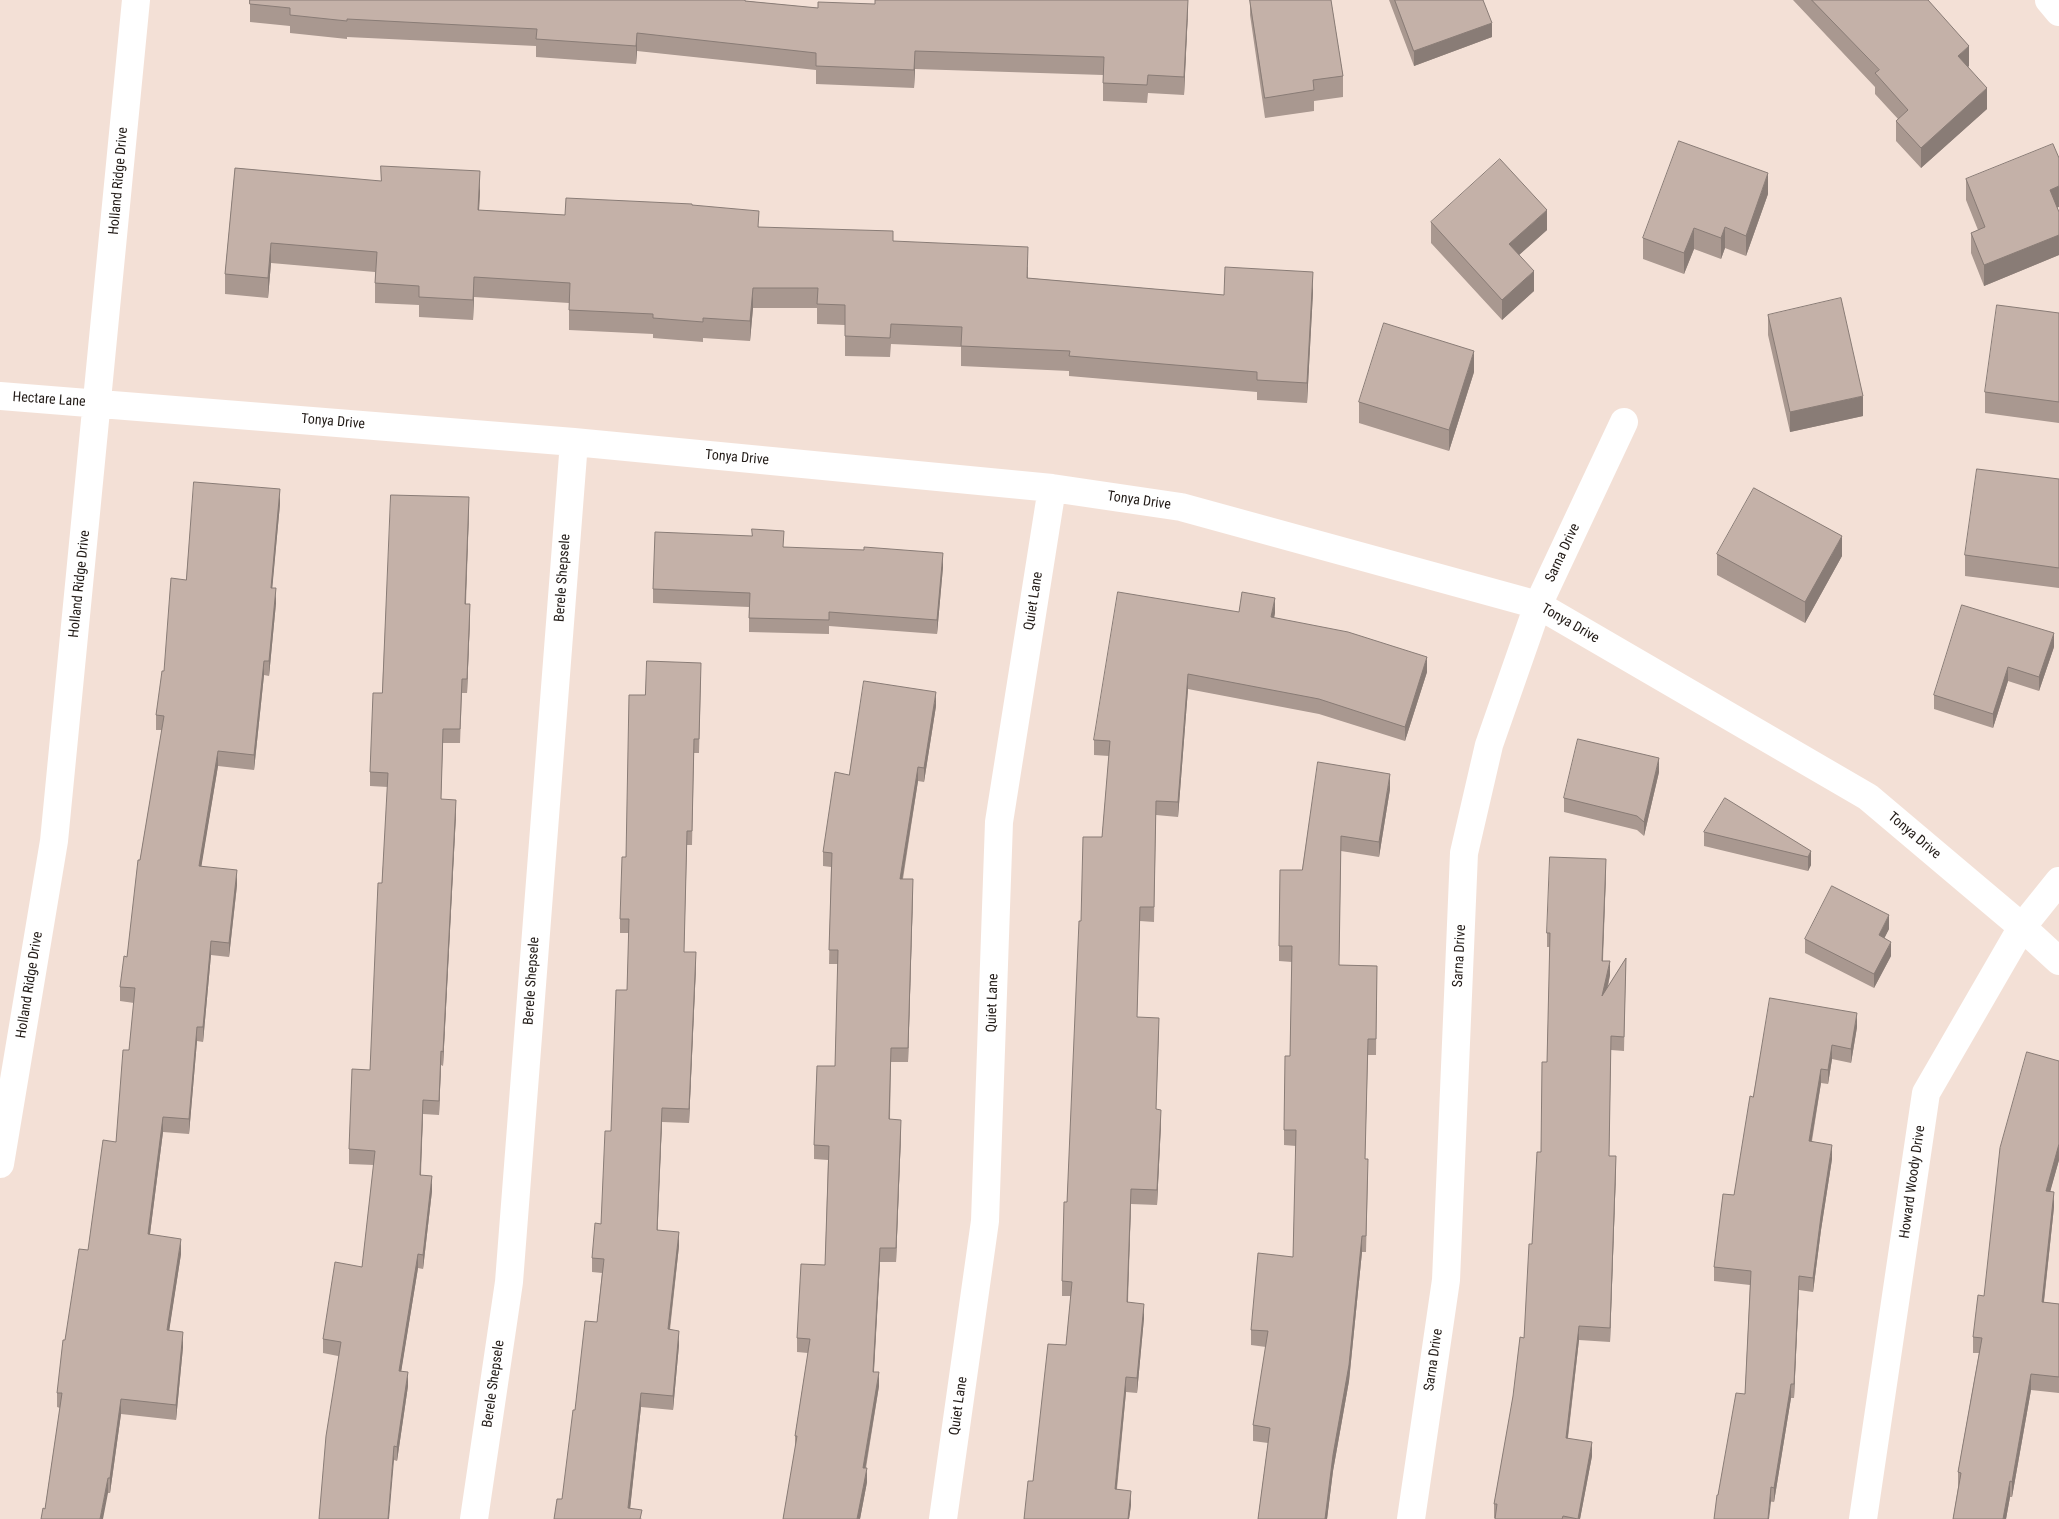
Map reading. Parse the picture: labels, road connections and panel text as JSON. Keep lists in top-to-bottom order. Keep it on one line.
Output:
{"streets":{"street":["Holland Ridge Drive","Hectare Lane","Tonya Drive","Sarna Drive","Berele Shepsele","Quiet Lane","Howard Woody Drive"]},"crossings":[["Holland Ridge Drive","Hectare Lane"],["Holland Ridge Drive","Tonya Drive"],["Hectare Lane","Tonya Drive"],["Tonya Drive","Sarna Drive"],["Tonya Drive","Berele Shepsele"],["Tonya Drive","Quiet Lane"],["Tonya Drive","Howard Woody Drive"]]}
